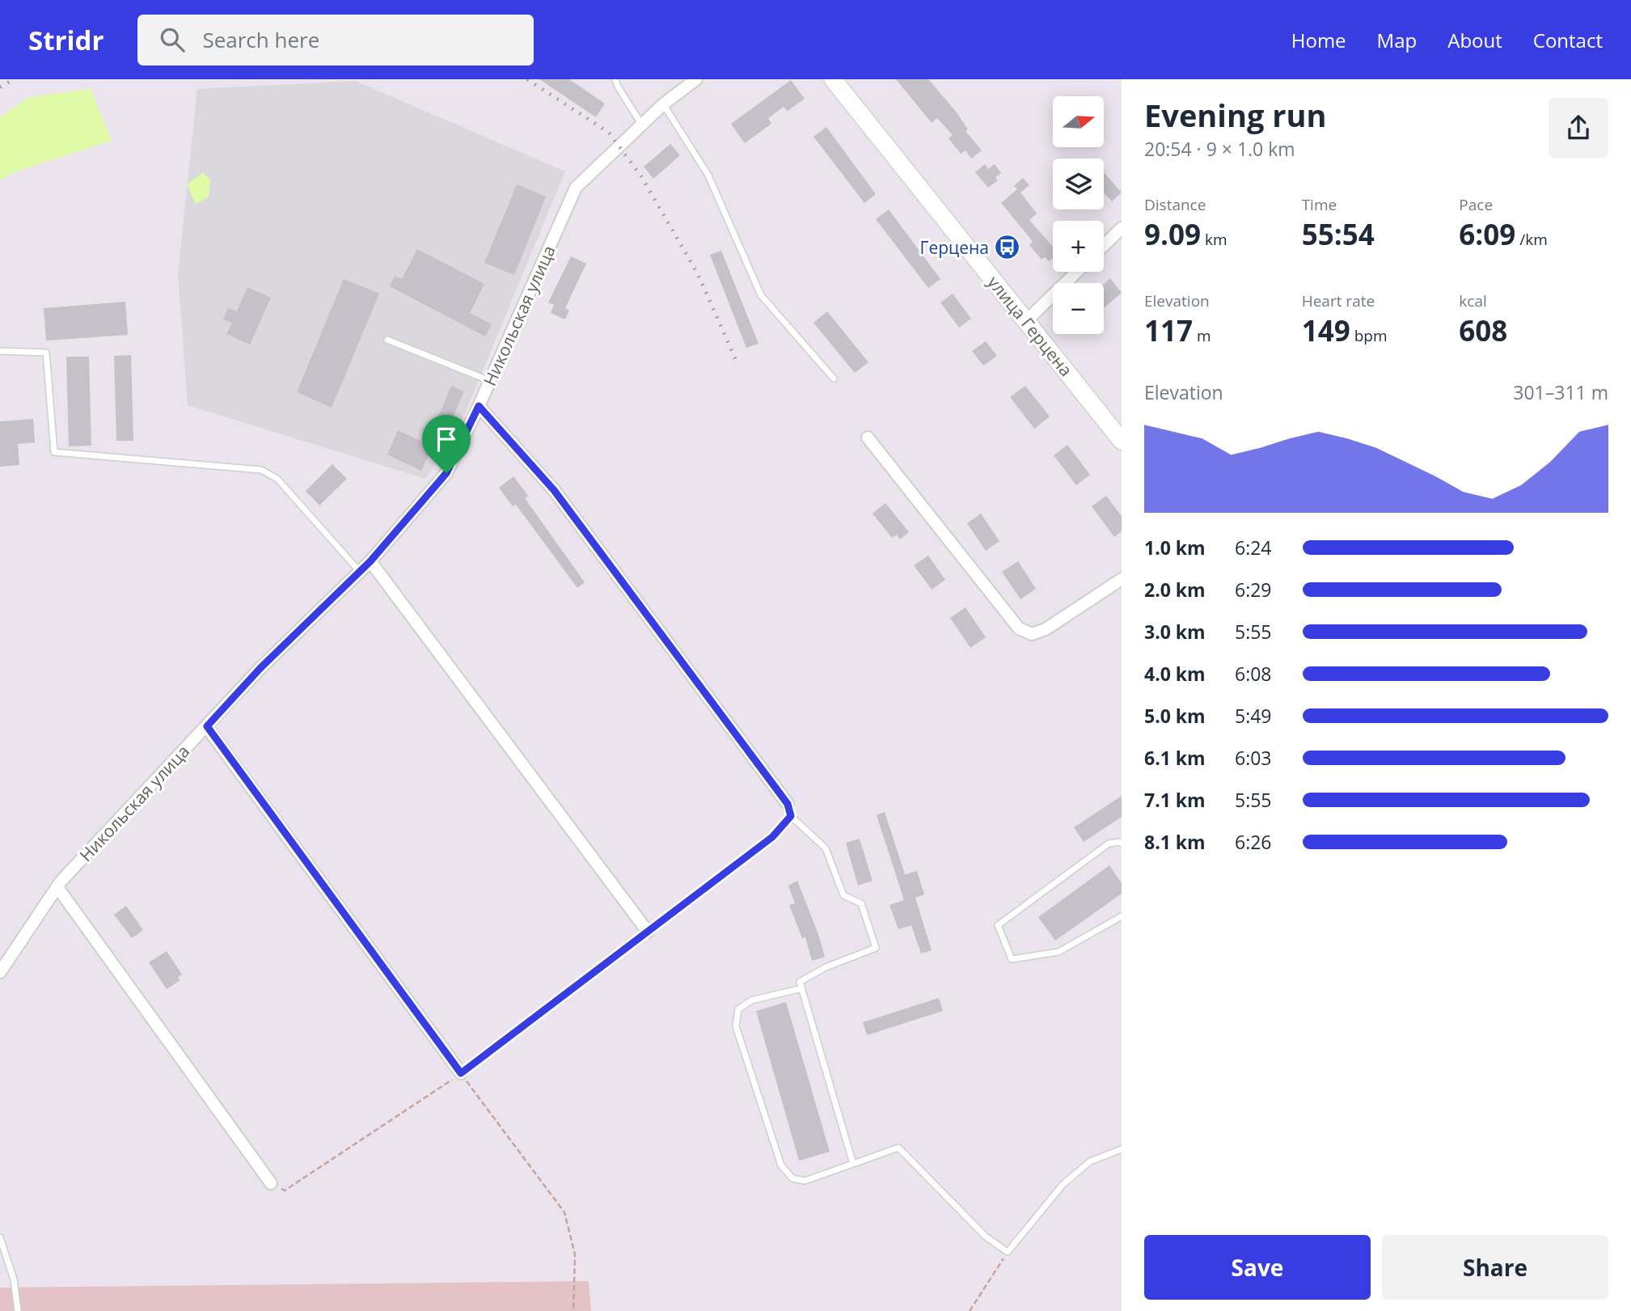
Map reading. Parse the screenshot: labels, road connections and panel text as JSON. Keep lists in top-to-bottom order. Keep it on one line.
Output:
{"streets":{"main road":["улица Герцена"],"street":["Никольская улица"]},"places":{"bus stop":["Герцена"]},"north":"right","page":{"header":"Stridr","search":"Search here","nav":["Home","Map","About","Contact"],"heading":["Evening run","20:54 · 9 × 1.0 km"],"map_buttons":["+","−"],"stats":[["Distance","9.09 km"],["Time","55:54"],["Pace","6:09 /km"],["Elevation","117 m"],["Heart rate","149 bpm"],["kcal","608"]],"chart":["Elevation","301–311 m"],"list":[{"name":"1.0 km","note":"6:24"},{"name":"2.0 km","note":"6:29"},{"name":"3.0 km","note":"5:55"},{"name":"4.0 km","note":"6:08"},{"name":"5.0 km","note":"5:49"},{"name":"6.1 km","note":"6:03"},{"name":"7.1 km","note":"5:55"},{"name":"8.1 km","note":"6:26"}],"buttons":["Save","Share"]}}
